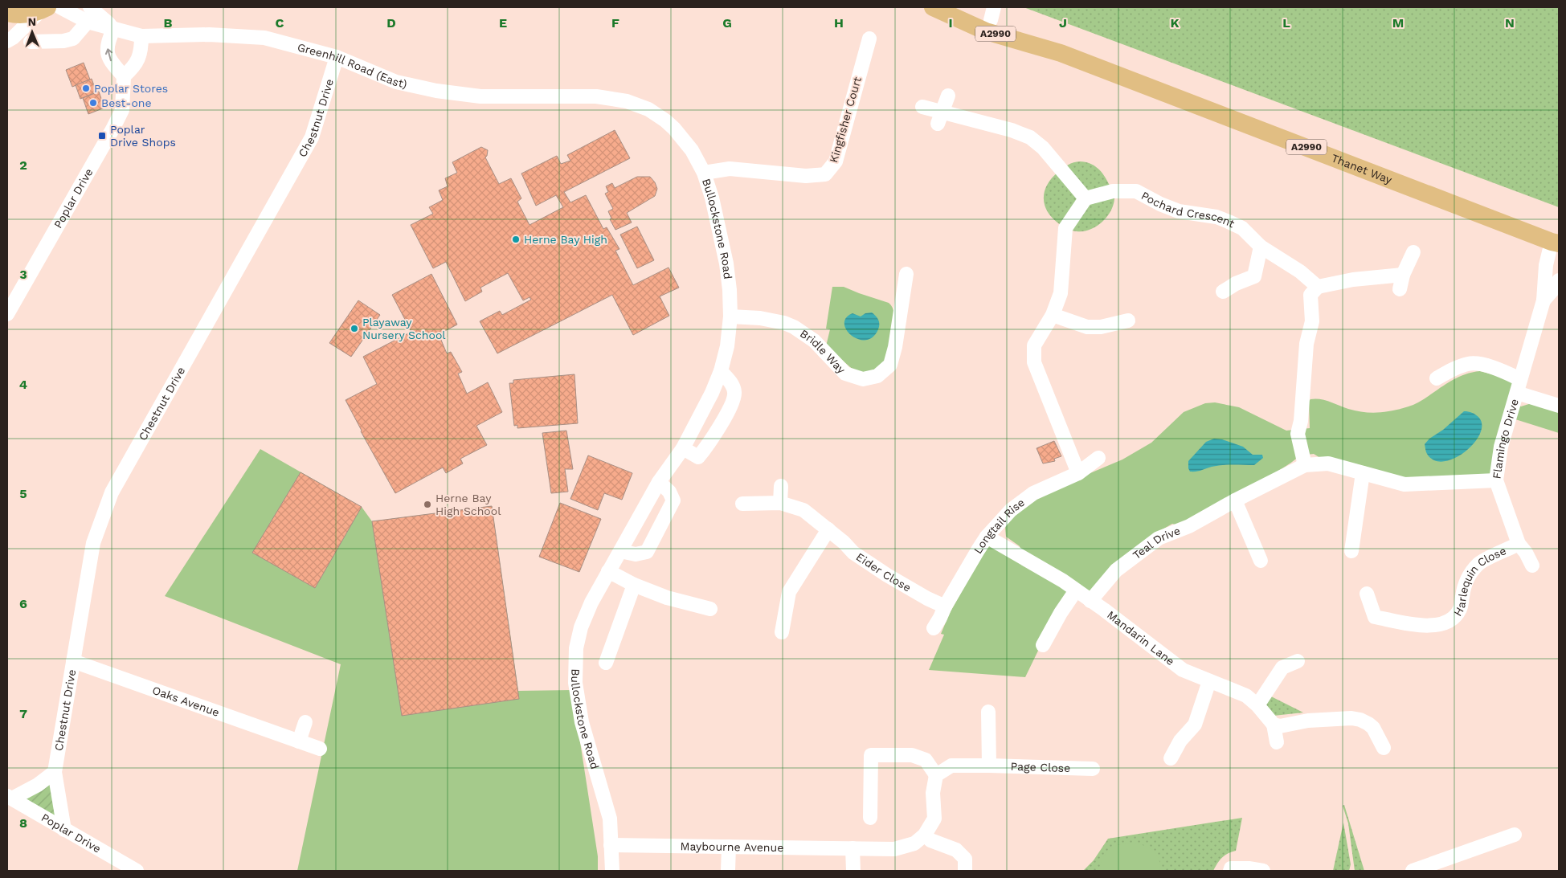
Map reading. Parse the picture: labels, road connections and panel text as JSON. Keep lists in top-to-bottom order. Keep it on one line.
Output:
{"streets":{"main road":["A2990","Thanet Way"],"street":["Greenhill Road (East)","Chestnut Drive","Kingfisher Court","Poplar Drive","Pochard Crescent","Bullockstone Road","Bridle Way","Flamingo Drive","Longtail Rise","Teal Drive","Eider Close","Harlequin Close","Mandarin Lane","Oaks Avenue","Page Close","Maybourne Avenue"]},"crossings":[["Greenhill Road (East)","Chestnut Drive"],["Greenhill Road (East)","Bullockstone Road"],["Chestnut Drive","Poplar Drive"],["Chestnut Drive","Oaks Avenue"],["Kingfisher Court","Bullockstone Road"],["Thanet Way","Flamingo Drive"],["Bullockstone Road","Bridle Way"],["Bullockstone Road","Maybourne Avenue"],["Flamingo Drive","Teal Drive"],["Flamingo Drive","Harlequin Close"],["Longtail Rise","Eider Close"],["Longtail Rise","Mandarin Lane"],["Teal Drive","Mandarin Lane"]],"places":{"other":["Poplar Stores","Best-one","Herne Bay High","Playaway Nursery School","Herne Bay High School"],"transit":["Poplar Drive Shops"]},"north":"top","grid":{"columns":["B","C","D","E","F","G","H","I","J","K","L","M","N"],"rows":["2","3","4","5","6","7","8"]}}
